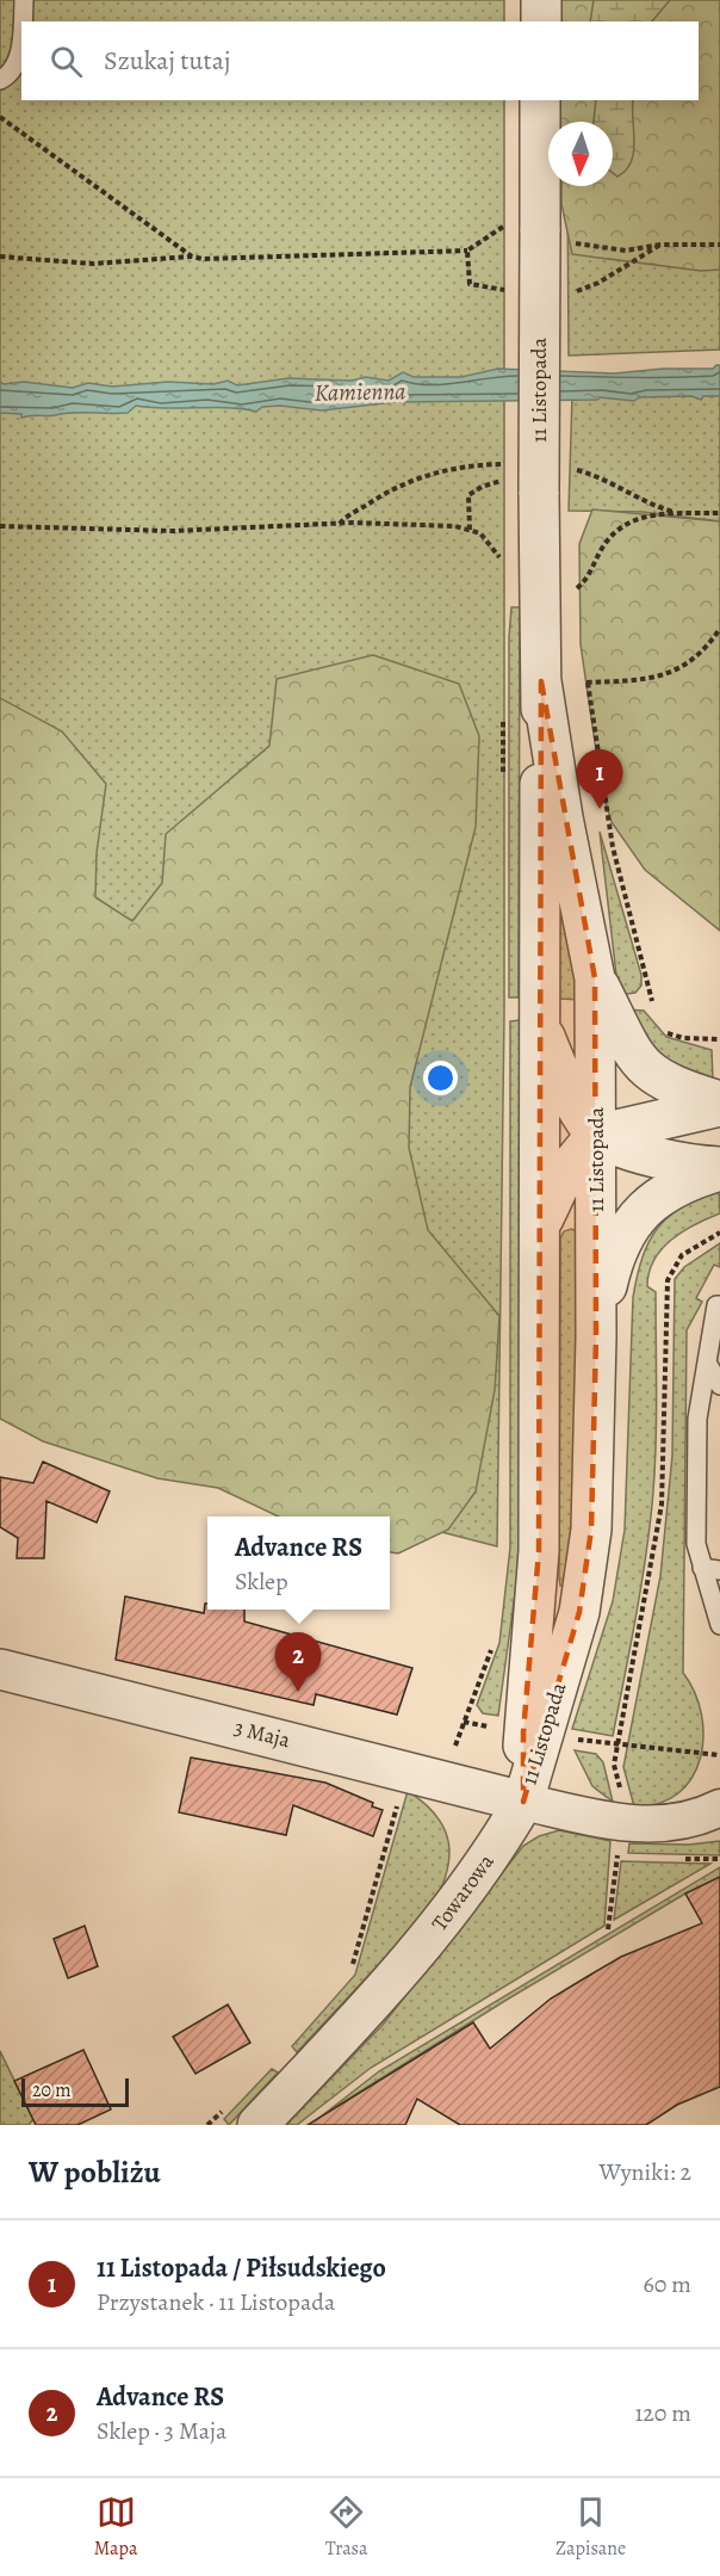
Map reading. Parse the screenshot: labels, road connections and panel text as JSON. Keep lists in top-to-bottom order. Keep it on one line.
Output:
{"streets":{"street":["11 Listopada","3 Maja","Towarowa"]},"crossings":[["11 Listopada","3 Maja"],["11 Listopada","Towarowa"],["3 Maja","Towarowa"]],"water":["Kamienna"],"scale_bar":"20 m","north":"bottom","page":{"search":"Szukaj tutaj","pins":["1","2"],"popup":["Advance RS","Sklep"],"scale":"20 m","heading":["W pobliżu","Wyniki: 2"],"list":[{"mark":"1","name":"11 Listopada / Piłsudskiego","note":"Przystanek · 11 Listopada","value":"60 m"},{"mark":"2","name":"Advance RS","note":"Sklep · 3 Maja","value":"120 m"}],"nav":["Mapa","Trasa","Zapisane"]}}
